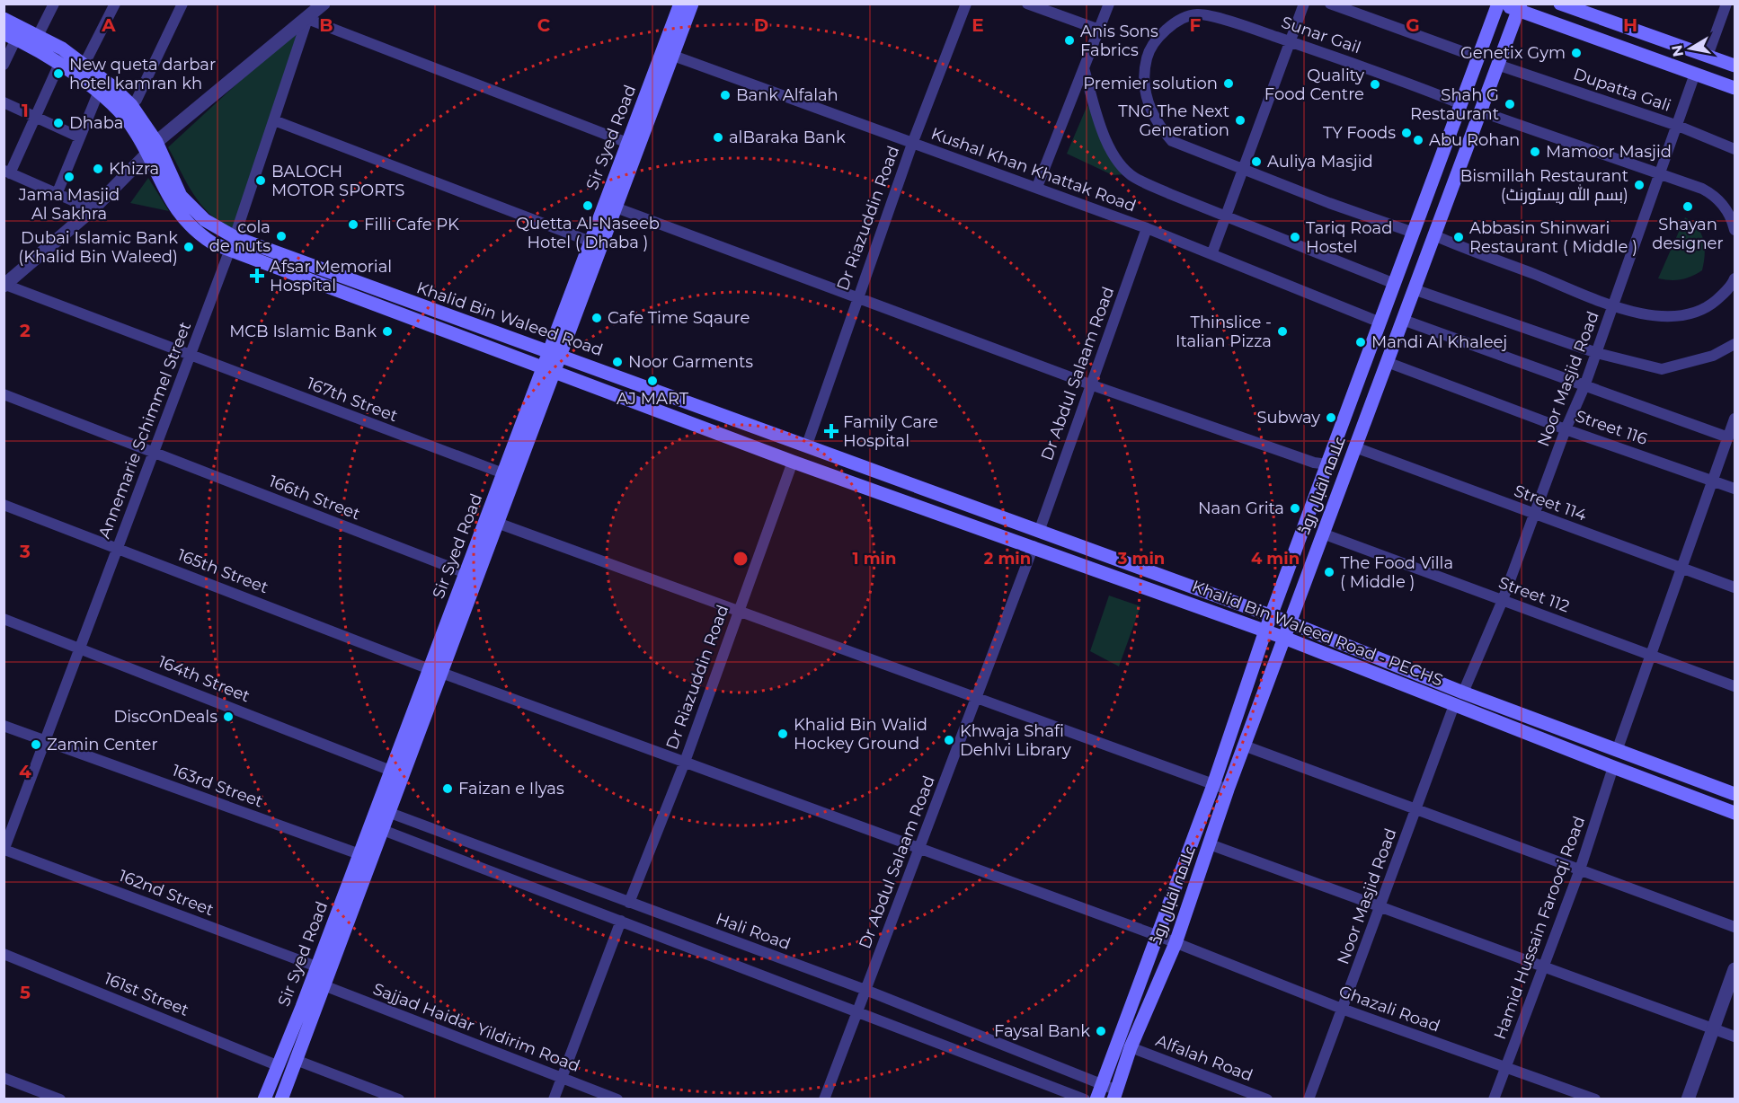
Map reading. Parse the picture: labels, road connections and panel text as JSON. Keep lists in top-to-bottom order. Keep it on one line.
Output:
{"streets":{"main road":["Sir Syed Road","Khalid Bin Waleed Road","علامہ اقبال روڈ","Khalid Bin Waleed Road - PECHS"],"street":["Sunar Gail","Dupatta Gali","Kushal Khan Khattak Road","Dr Riazuddin Road","Dr Abdul Salaam Road","Noor Masjid Road","167th Street","Street 116","Annemarie Schimmel Street","166th Street","Street 114","165th Street","Street 112","164th Street","163rd Street","162nd Street","Hamid Hussain Farooqi Road","Hali Road","161st Street","Ghazali Road","Sajjad Haidar Yildirim Road","Alfalah Road"]},"crossings":[["Sunar Gail","علامہ اقبال روڈ"],["Dupatta Gali","Noor Masjid Road"],["Dupatta Gali","علامہ اقبال روڈ"],["Sir Syed Road","Kushal Khan Khattak Road"],["Sir Syed Road","Khalid Bin Waleed Road"],["Sir Syed Road","167th Street"],["Sir Syed Road","166th Street"],["Sir Syed Road","165th Street"],["Sir Syed Road","164th Street"],["Sir Syed Road","163rd Street"],["Sir Syed Road","162nd Street"],["Sir Syed Road","Hali Road"],["Sir Syed Road","161st Street"],["Sir Syed Road","Sajjad Haidar Yildirim Road"],["Kushal Khan Khattak Road","Dr Riazuddin Road"],["Kushal Khan Khattak Road","Dr Abdul Salaam Road"],["Kushal Khan Khattak Road","علامہ اقبال روڈ"],["Dr Riazuddin Road","Khalid Bin Waleed Road"],["Dr Riazuddin Road","165th Street"],["Dr Riazuddin Road","Khalid Bin Waleed Road - PECHS"],["Dr Riazuddin Road","Hali Road"],["Khalid Bin Waleed Road","Annemarie Schimmel Street"],["Khalid Bin Waleed Road","Khalid Bin Waleed Road - PECHS"],["Dr Abdul Salaam Road","165th Street"],["Dr Abdul Salaam Road","Khalid Bin Waleed Road - PECHS"],["Dr Abdul Salaam Road","Hali Road"],["Dr Abdul Salaam Road","Ghazali Road"],["Noor Masjid Road","Street 116"],["Noor Masjid Road","Street 114"],["Noor Masjid Road","Street 112"],["Noor Masjid Road","Khalid Bin Waleed Road - PECHS"],["Noor Masjid Road","Ghazali Road"],["167th Street","Annemarie Schimmel Street"],["Street 116","علامہ اقبال روڈ"],["Annemarie Schimmel Street","166th Street"],["Annemarie Schimmel Street","165th Street"],["Annemarie Schimmel Street","164th Street"],["Annemarie Schimmel Street","163rd Street"],["Annemarie Schimmel Street","162nd Street"],["علامہ اقبال روڈ","Street 114"],["علامہ اقبال روڈ","Street 112"],["علامہ اقبال روڈ","Khalid Bin Waleed Road - PECHS"],["علامہ اقبال روڈ","Hali Road"],["علامہ اقبال روڈ","Ghazali Road"],["علامہ اقبال روڈ","Alfalah Road"],["165th Street","Ghazali Road"],["Khalid Bin Waleed Road - PECHS","Hamid Hussain Farooqi Road"],["Hamid Hussain Farooqi Road","Ghazali Road"]],"places":{"other":["Anis Sons Fabrics","Genetix Gym","New queta darbar hotel kamran kh","Premier solution","Quality Food Centre","Bank Alfalah","Shah G Restaurant","TNG The Next Generation","Dhaba","TY Foods","alBaraka Bank","Abu Rohan","Mamoor Masjid","Auliya Masjid","Khizra","Jama Masjid Al Sakhra","BALOCH MOTOR SPORTS","Bismillah Restaurant (بسم الله ریسٹورنٹ)","Quetta Al-Naseeb Hotel ( Dhaba )","Shayan designer","Filli Cafe PK","cola de nuts","Tariq Road Hostel","Abbasin Shinwari Restaurant ( Middle )","Dubai Islamic Bank (Khalid Bin Waleed)","Cafe Time Sqaure","MCB Islamic Bank","Thinslice - Italian Pizza","Mandi Al Khaleej","Noor Garments","AJ MART","Subway","Naan Grita","The Food Villa ( Middle )","DiscOnDeals","Khalid Bin Walid Hockey Ground","Khwaja Shafi Dehlvi Library","Zamin Center","Faizan e Ilyas","Faysal Bank"],"health":["Afsar Memorial Hospital","Family Care Hospital"]},"north":"left","grid":{"columns":["A","B","C","D","E","F","G","H"],"rows":["1","2","3","4","5"]},"rings":["1 min","2 min","3 min","4 min"]}
